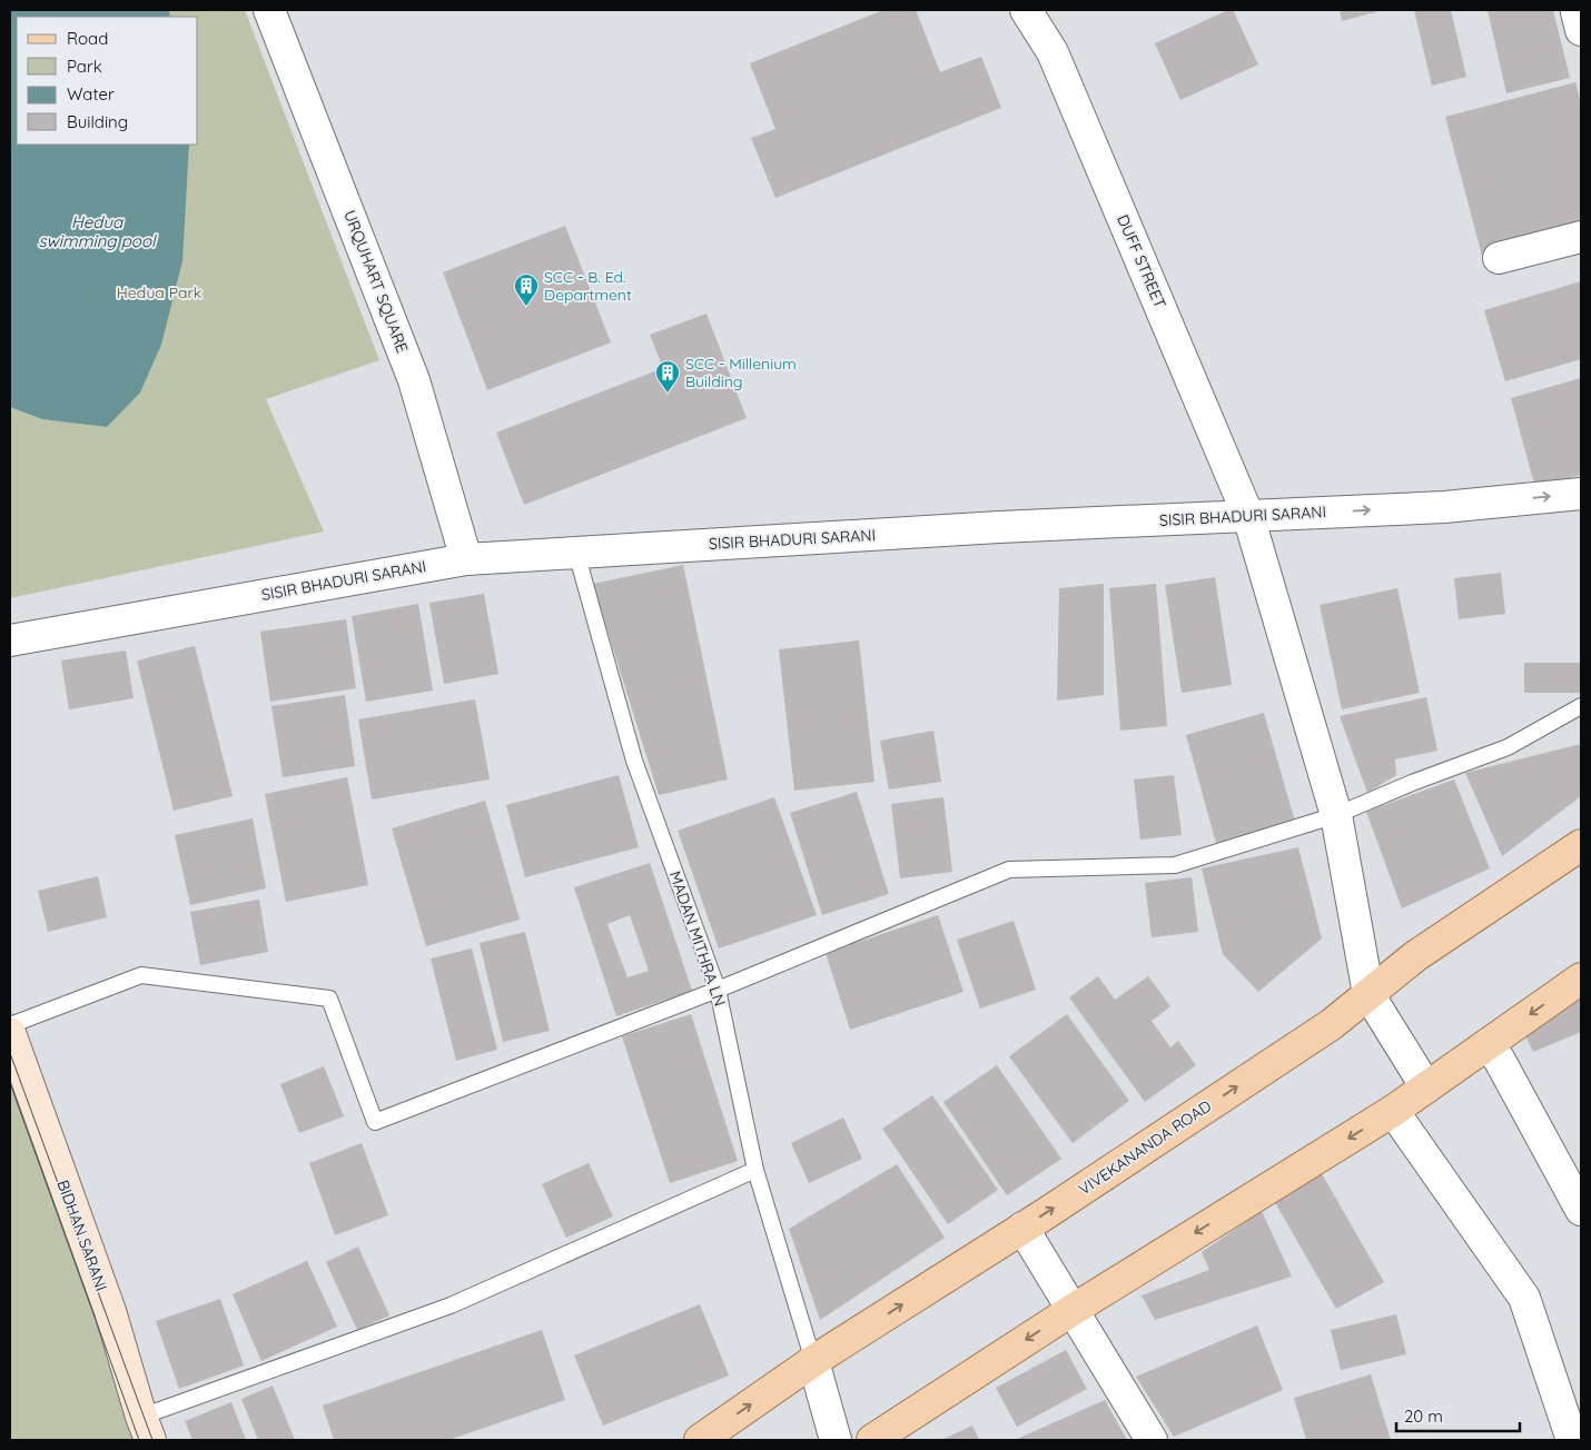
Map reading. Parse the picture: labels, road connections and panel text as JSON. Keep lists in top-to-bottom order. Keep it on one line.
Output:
{"streets":{"main road":["VIVEKANANDA ROAD","BIDHAN SARANI"],"street":["DUFF STREET","URQUHART SQUARE","SISIR BHADURI SARANI"],"lane":["MADAN MITHRA LN"]},"crossings":[["DUFF STREET","SISIR BHADURI SARANI"],["DUFF STREET","VIVEKANANDA ROAD"],["URQUHART SQUARE","SISIR BHADURI SARANI"],["SISIR BHADURI SARANI","MADAN MITHRA LN"],["MADAN MITHRA LN","VIVEKANANDA ROAD"]],"water":["Hedua swimming pool"],"parks":["Hedua Park"],"places":{"building":["SCC - B. Ed. Department","SCC - Millenium Building"]},"legend":["Road","Park","Water","Building"],"scale_bar":"20 m"}
